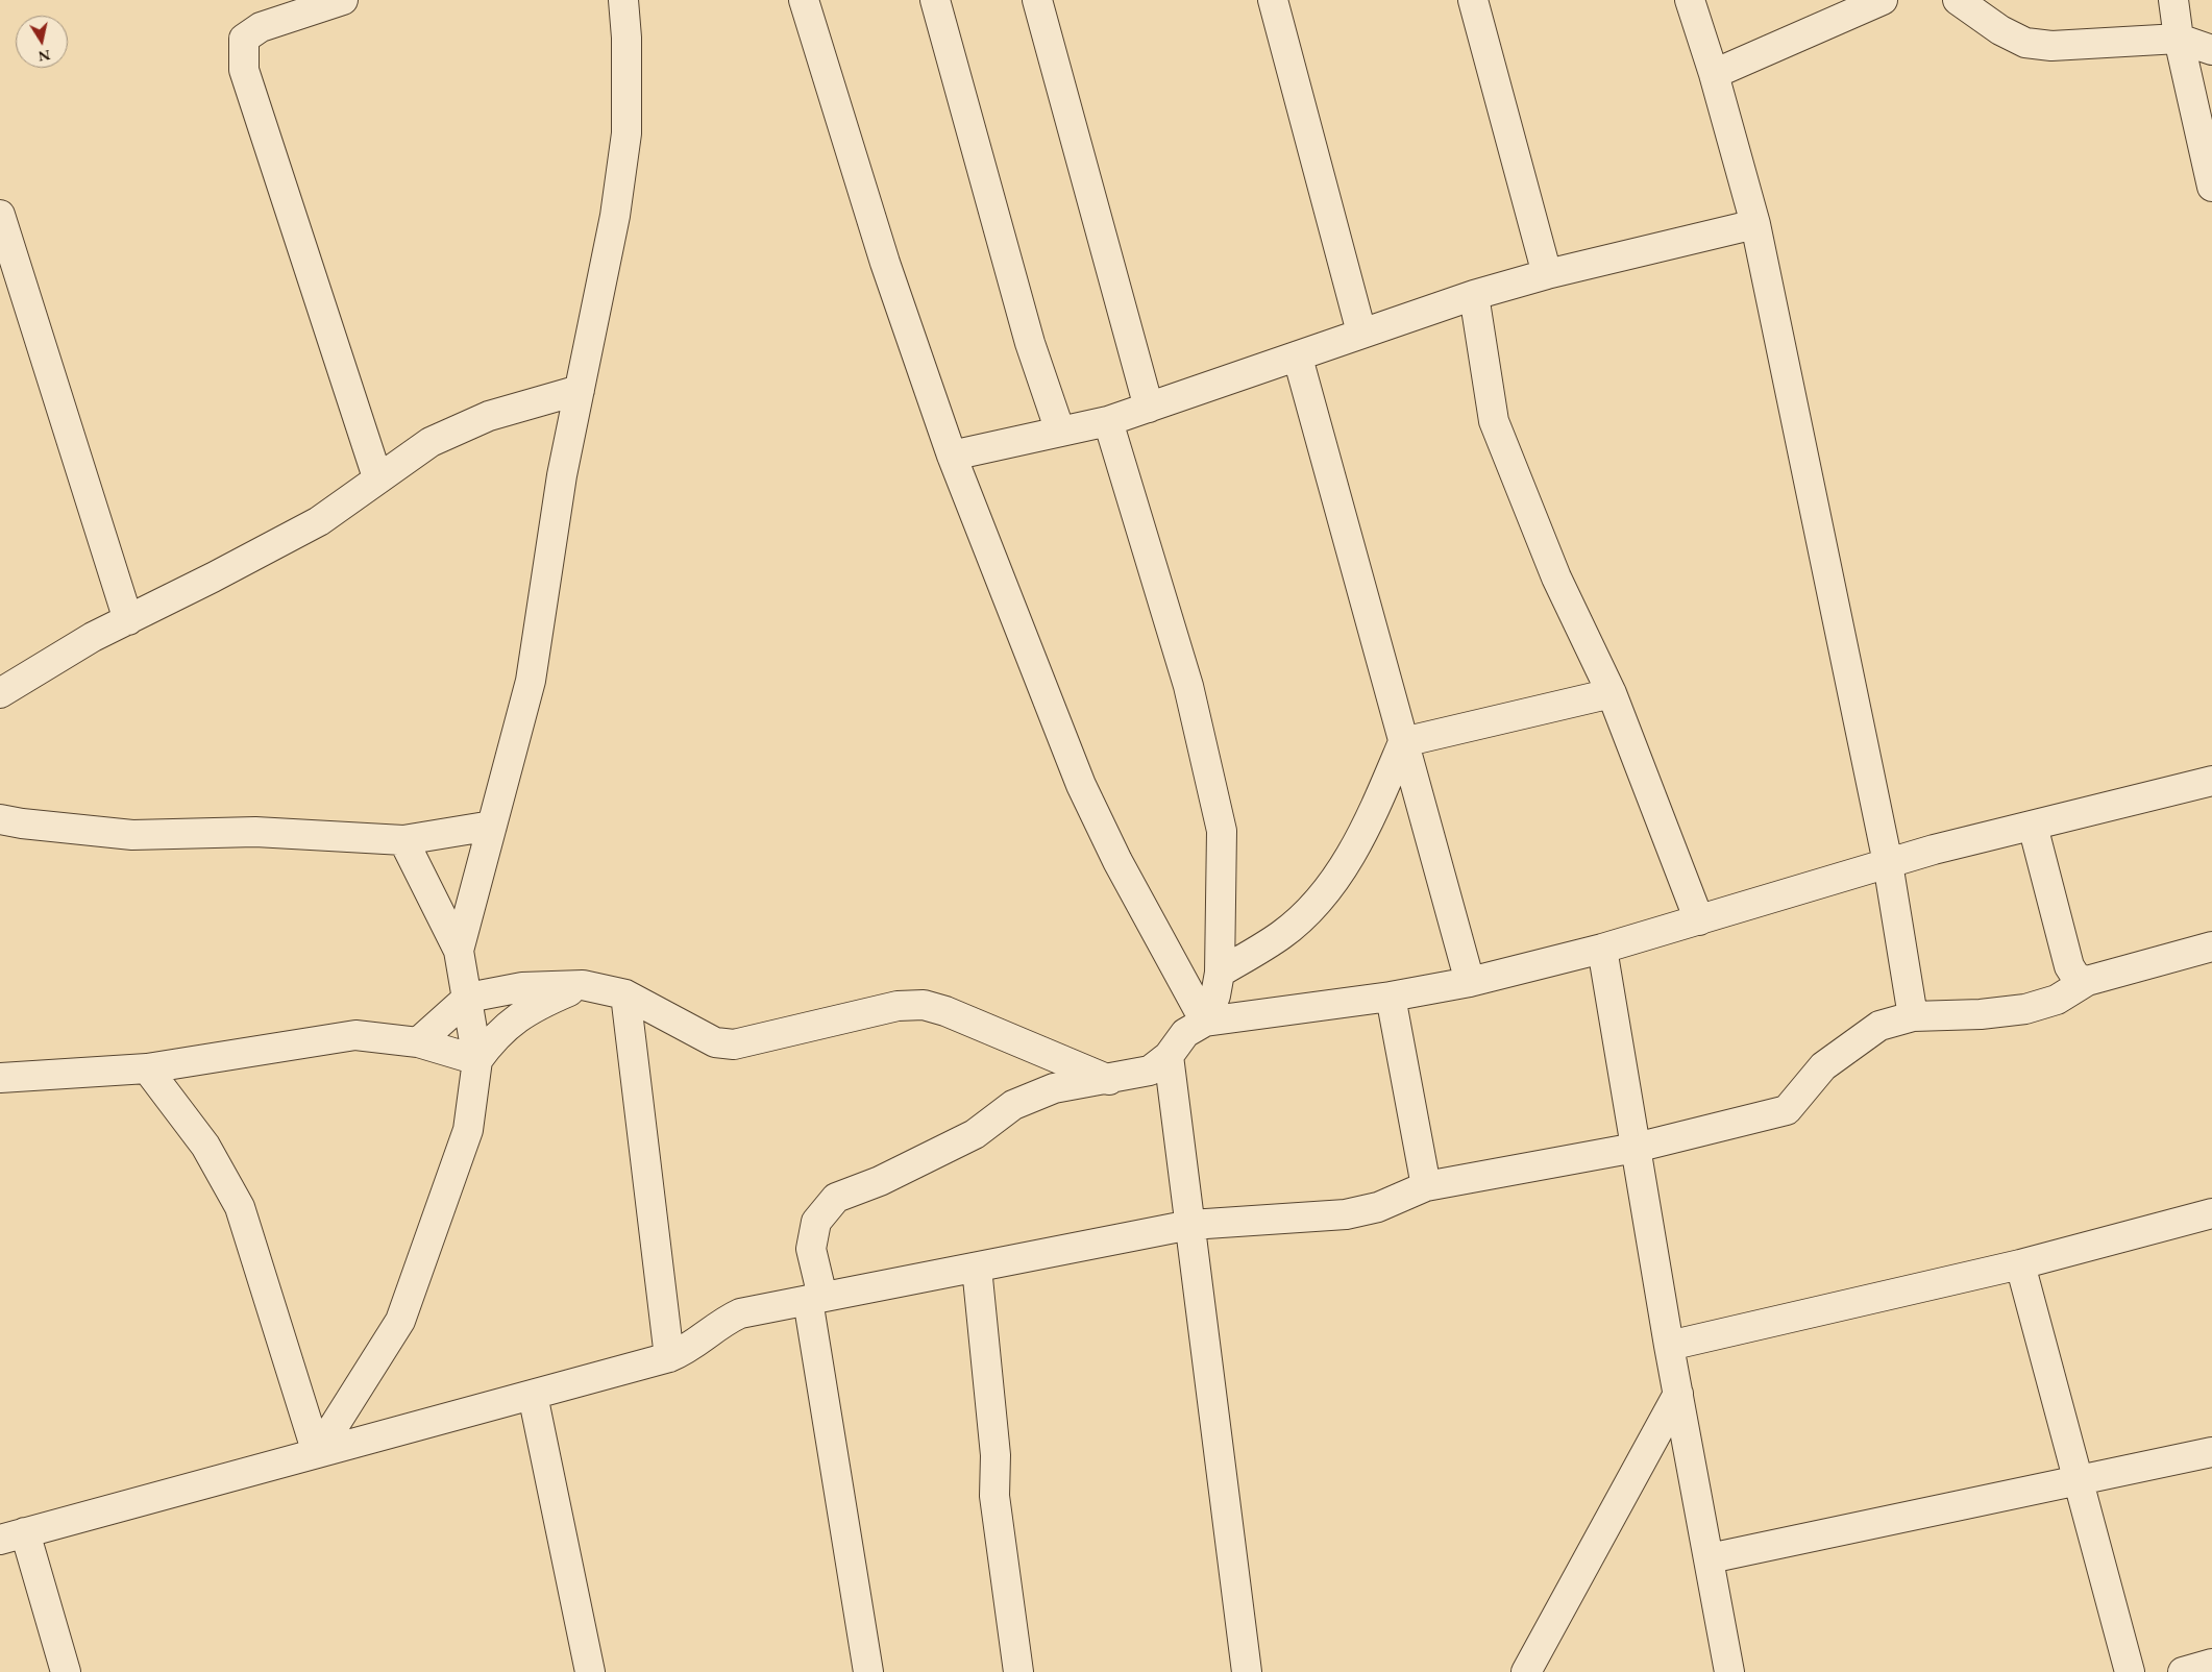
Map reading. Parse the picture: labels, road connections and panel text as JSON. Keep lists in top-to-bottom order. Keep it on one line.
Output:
{"north":"bottom"}
